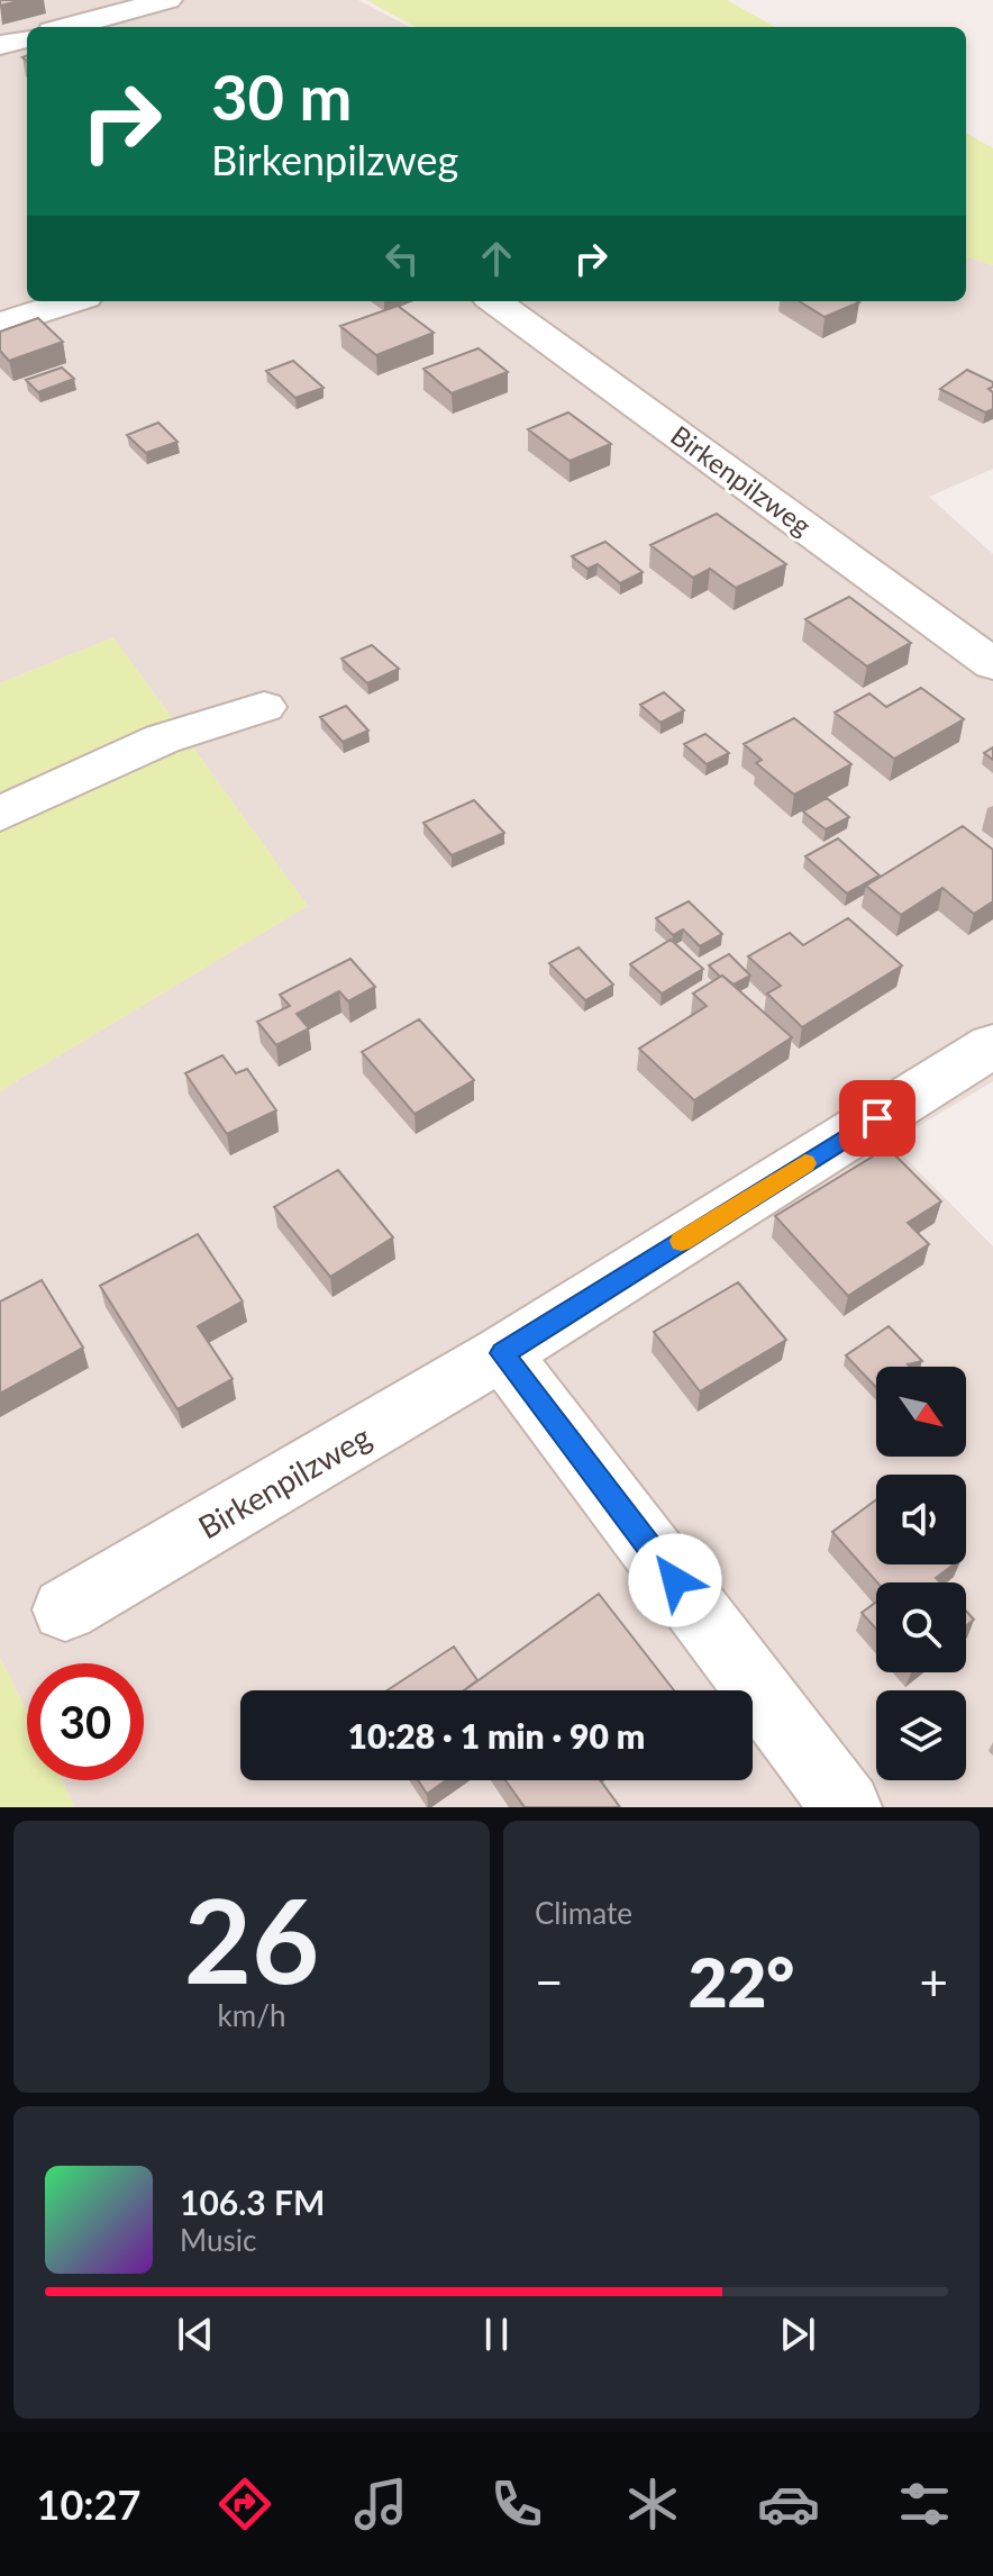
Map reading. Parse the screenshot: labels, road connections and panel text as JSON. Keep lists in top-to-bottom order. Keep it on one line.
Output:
{"streets":{"street":["Birkenpilzweg"]},"north":"bottom right","page":{"turn":["30 m","Birkenpilzweg"],"limit":"30","trip":"10:28 · 1 min · 90 m","tile":[["26","km/h"],"Climate"],"heat":["−","22°","+"],"song":["106.3 FM","Music"],"tabs":"10:27"}}
